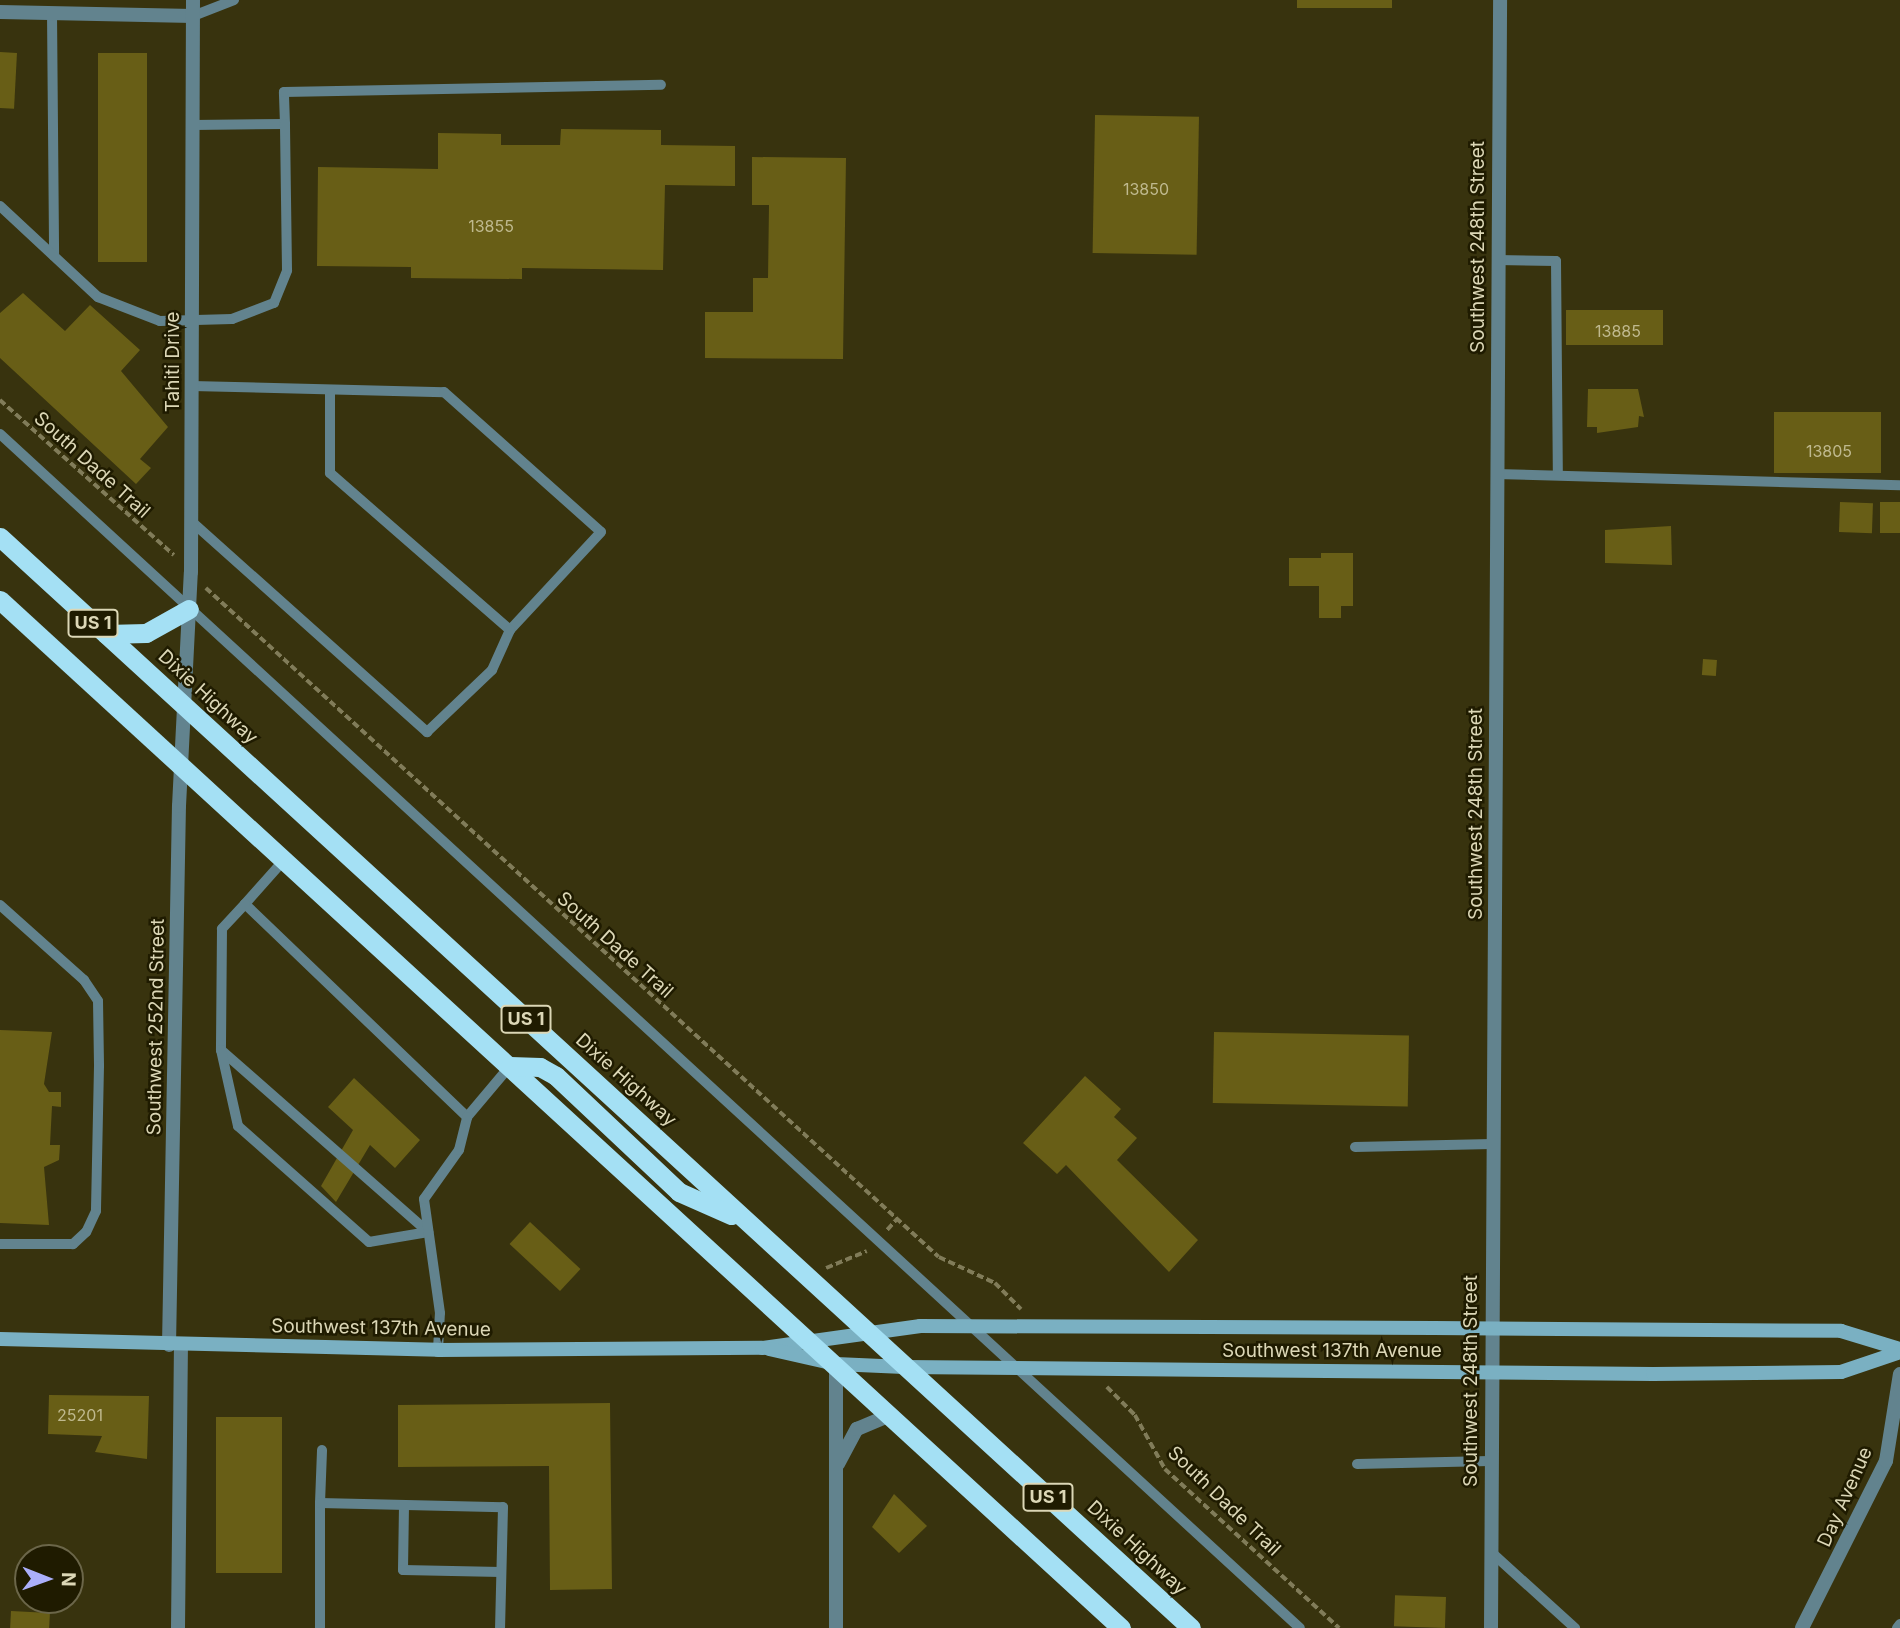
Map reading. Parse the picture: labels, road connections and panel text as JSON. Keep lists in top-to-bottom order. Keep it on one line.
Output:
{"streets":{"highway":["US 1","Dixie Highway"],"main road":["Southwest 137th Avenue"],"street":["Southwest 248th Street","Tahiti Drive","Southwest 252nd Street","Day Avenue"],"path":["South Dade Trail"]},"crossings":[["Southwest 248th Street","Southwest 137th Avenue"],["Tahiti Drive","Dixie Highway"],["Tahiti Drive","Southwest 252nd Street"],["US 1","Southwest 252nd Street"],["US 1","Southwest 137th Avenue"],["Dixie Highway","Southwest 252nd Street"],["Dixie Highway","Southwest 137th Avenue"],["Southwest 252nd Street","Southwest 137th Avenue"]],"house_numbers":["13850","13855","13885","13805","25201"],"north":"right"}
